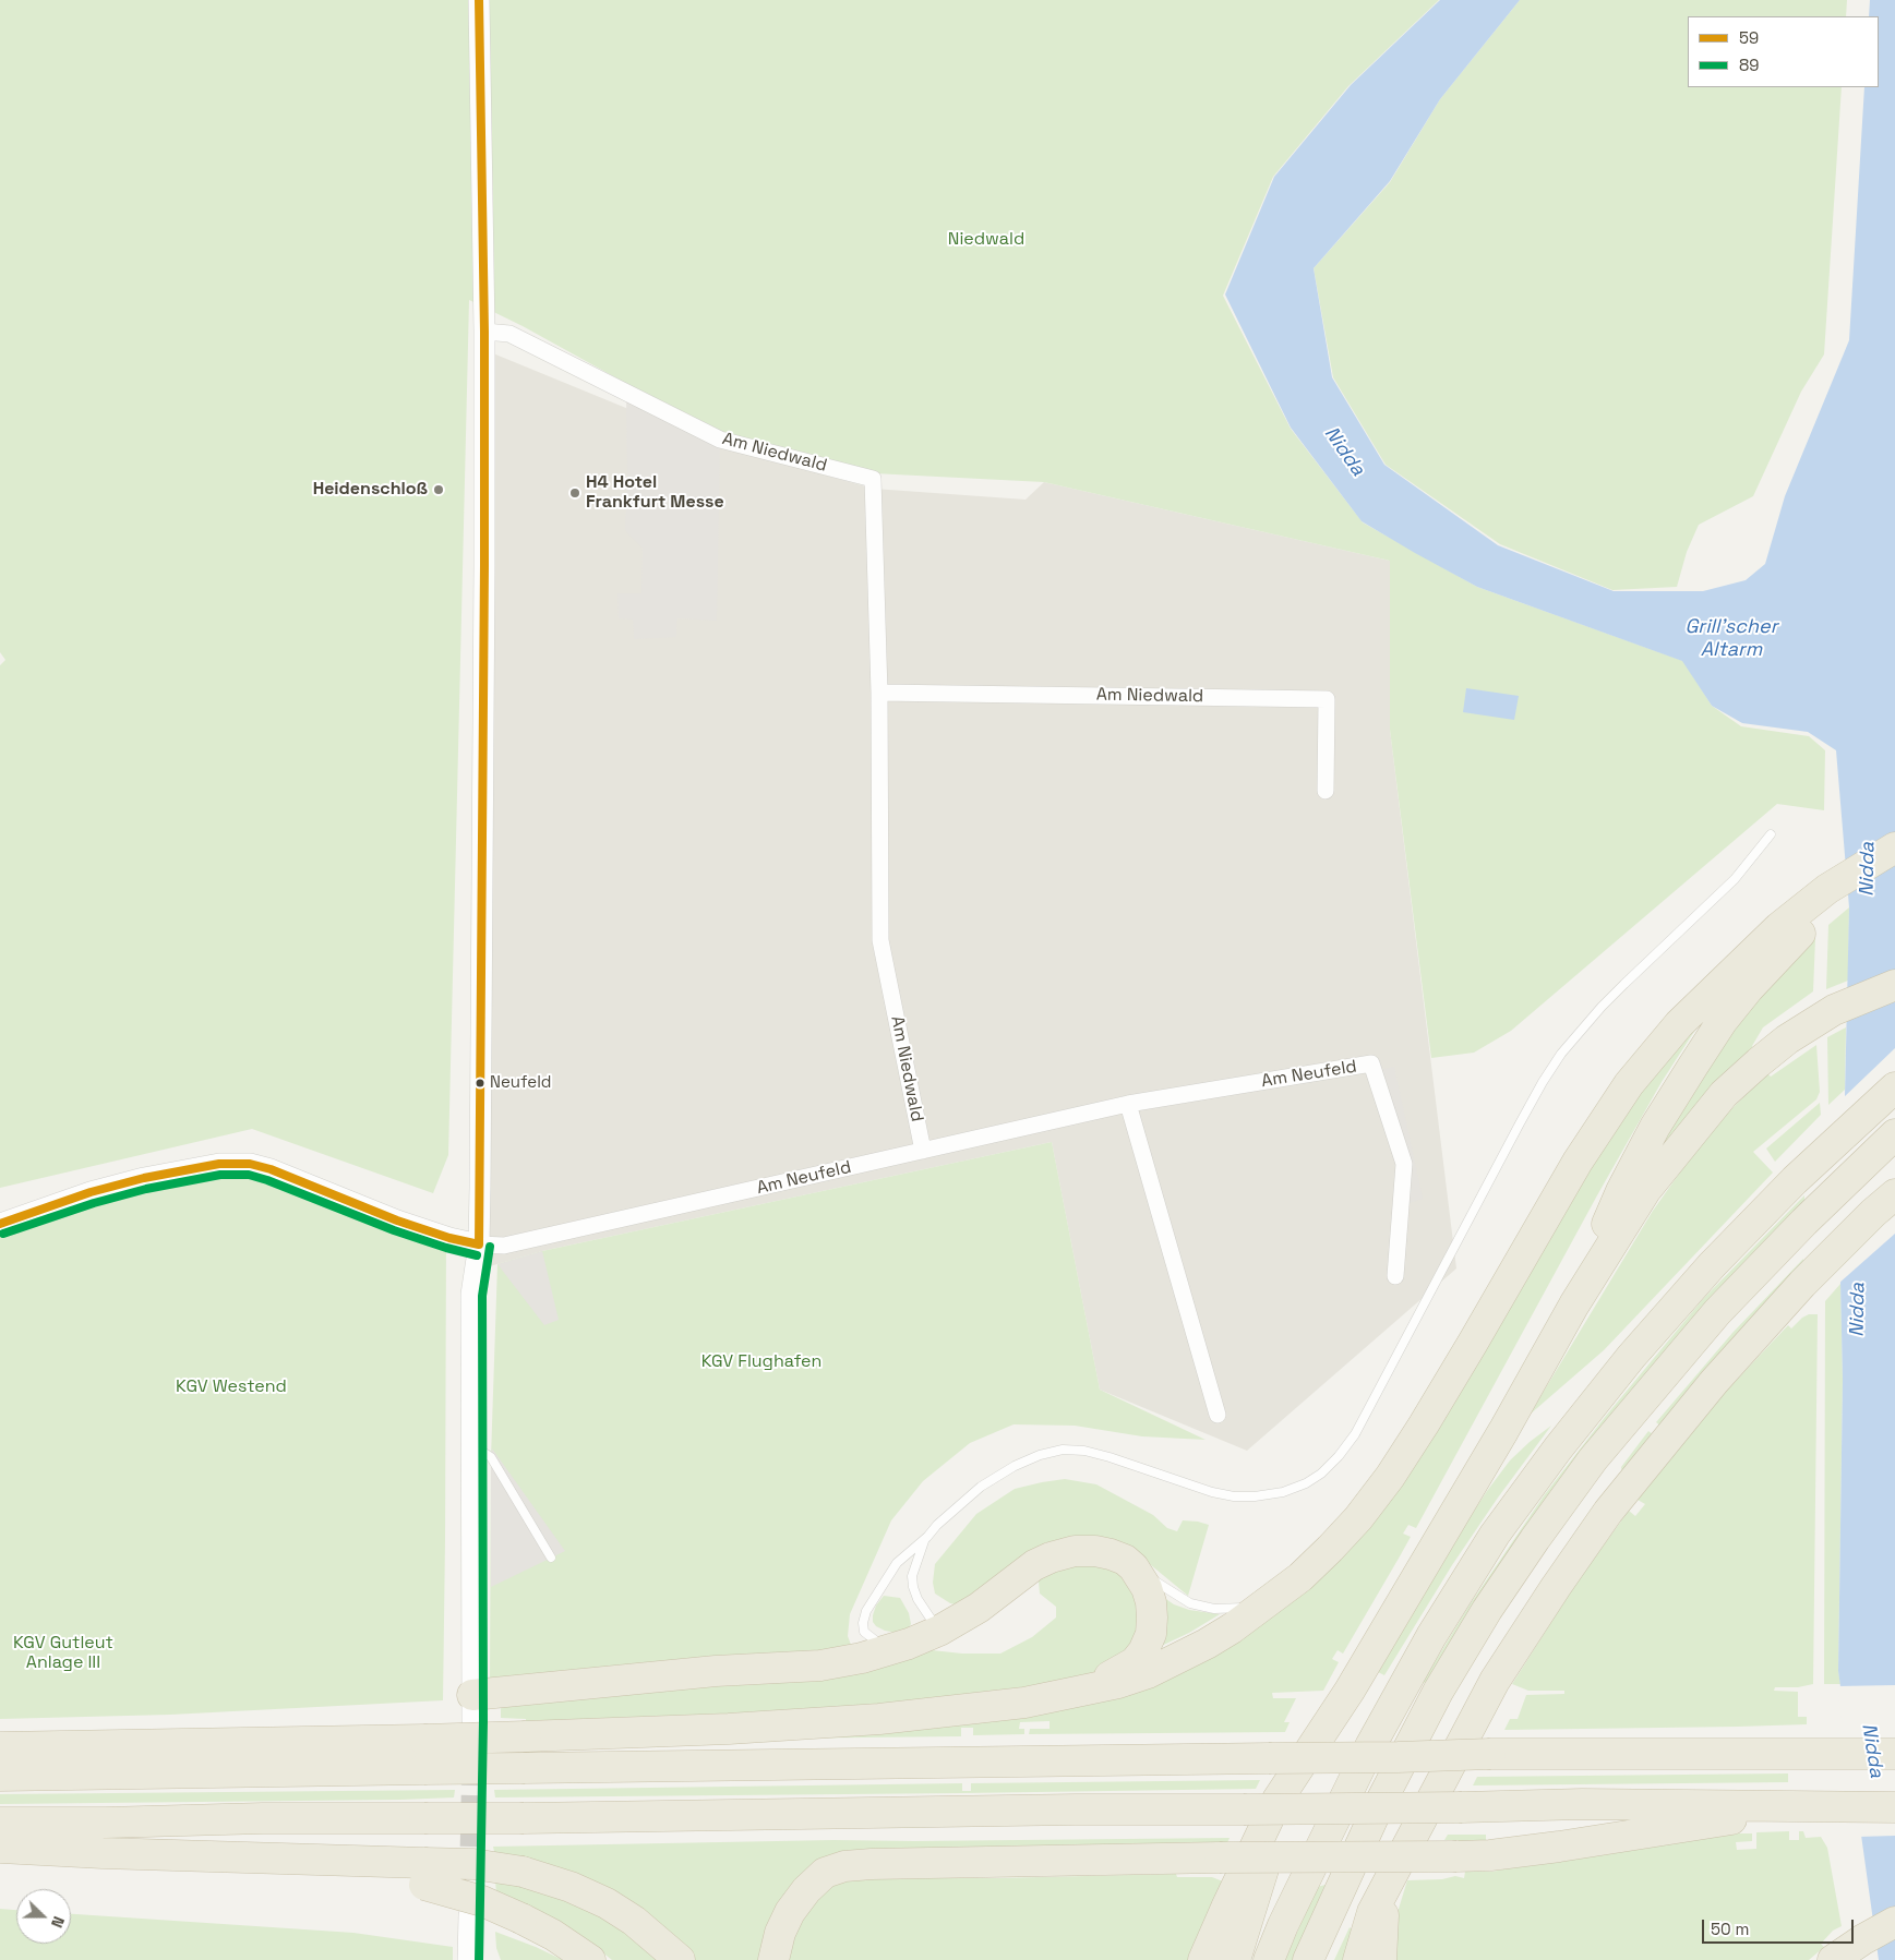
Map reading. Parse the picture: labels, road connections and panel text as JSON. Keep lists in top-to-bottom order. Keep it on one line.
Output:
{"streets":{"street":["Am Niedwald","Am Neufeld"]},"crossings":[["Am Niedwald","Am Neufeld"]],"water":["Nidda","Grill’scher Altarm"],"parks":["Niedwald","KGV Flughafen","KGV Westend","KGV Gutleut Anlage III"],"places":["Heidenschloß","H4 Hotel Frankfurt Messe","Neufeld"],"lines":["transit line 59","transit line 89"],"legend":["59","89"],"scale_bar":"50 m","north":"right"}
